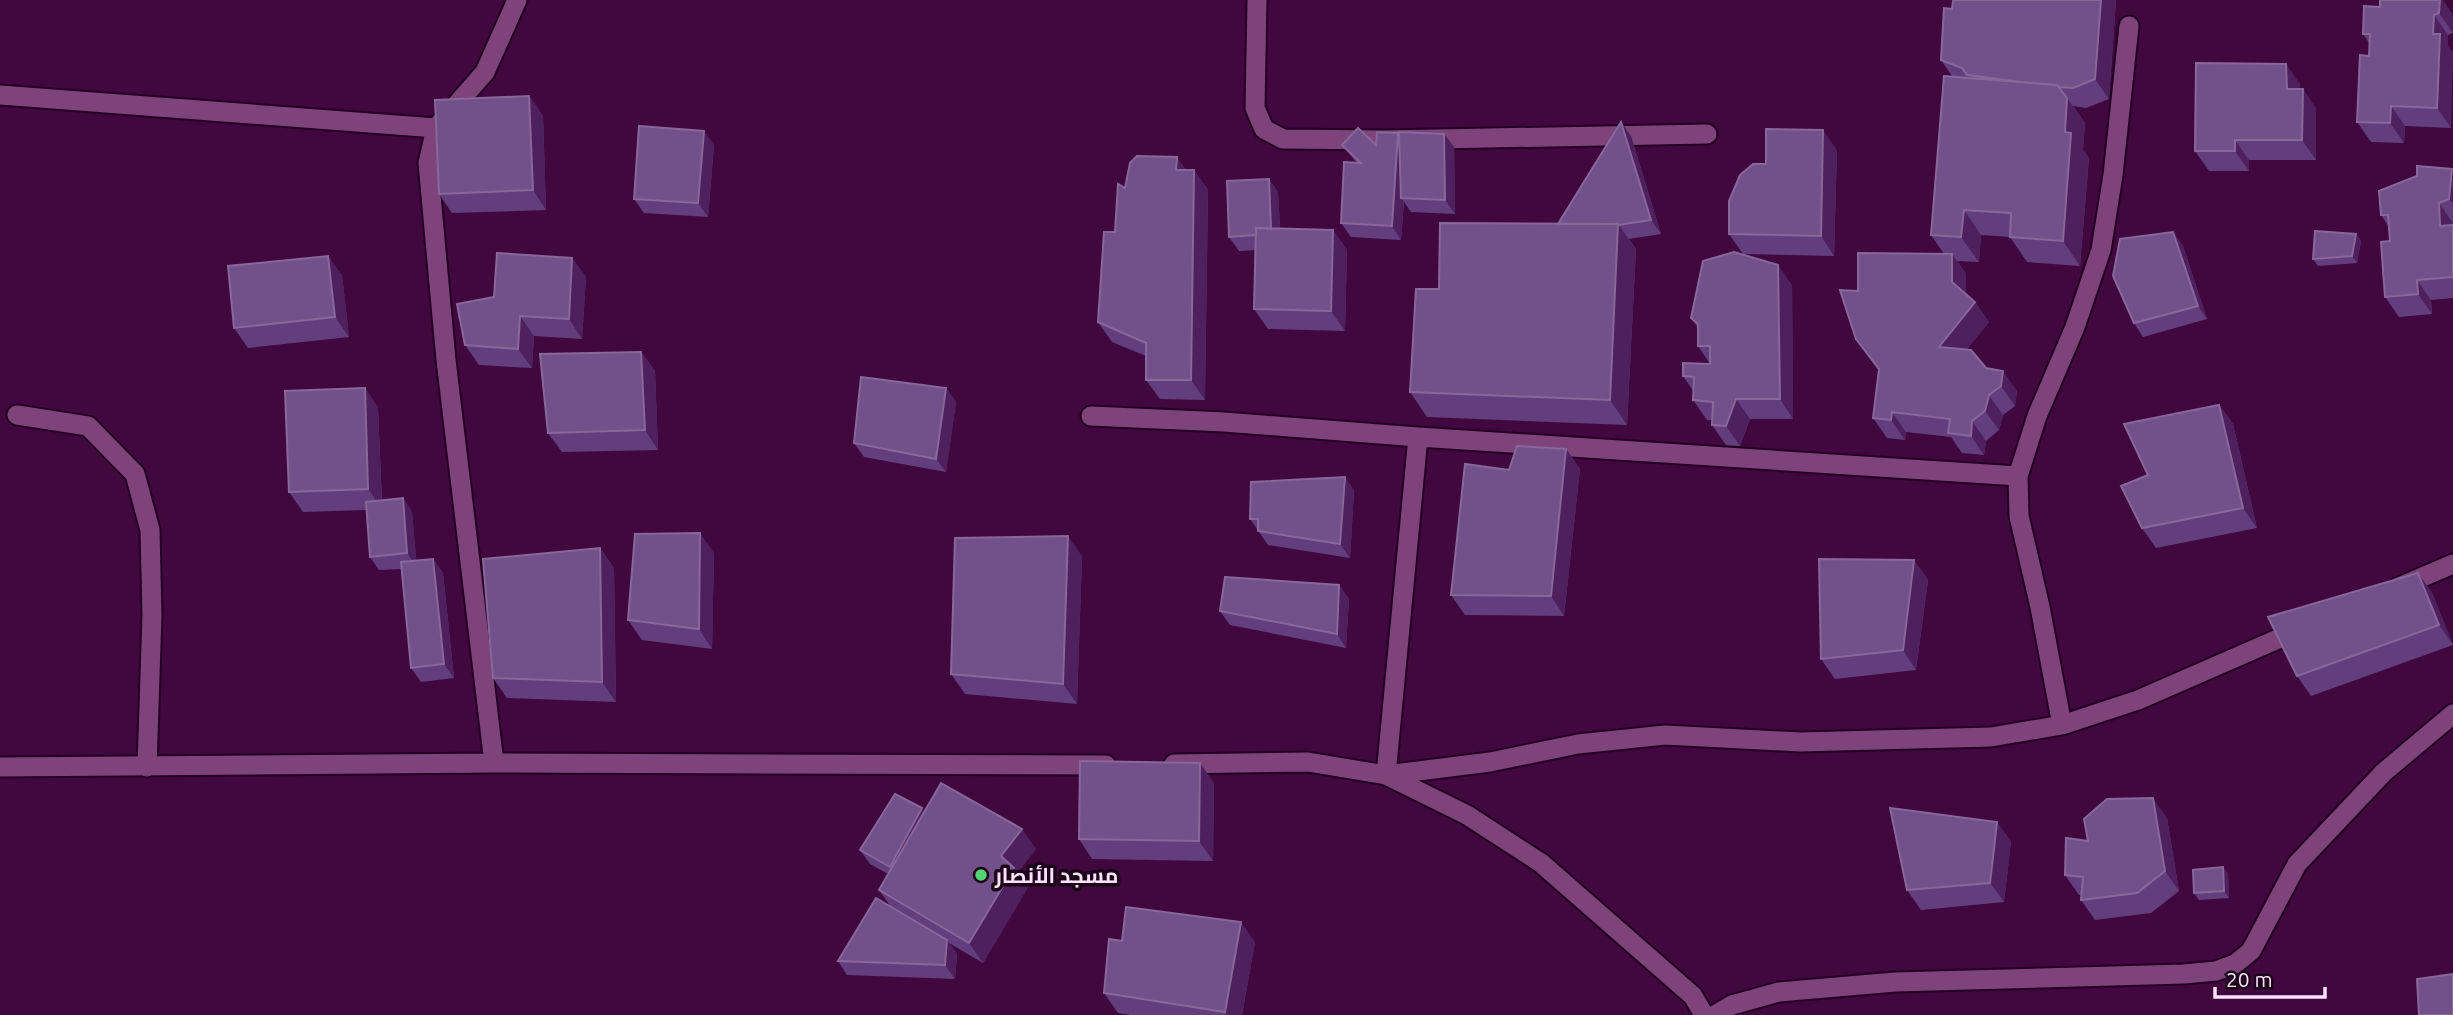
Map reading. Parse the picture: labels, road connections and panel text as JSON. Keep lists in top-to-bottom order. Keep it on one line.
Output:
{"places":["مسجد الأنصار"],"scale_bar":"20 m"}
